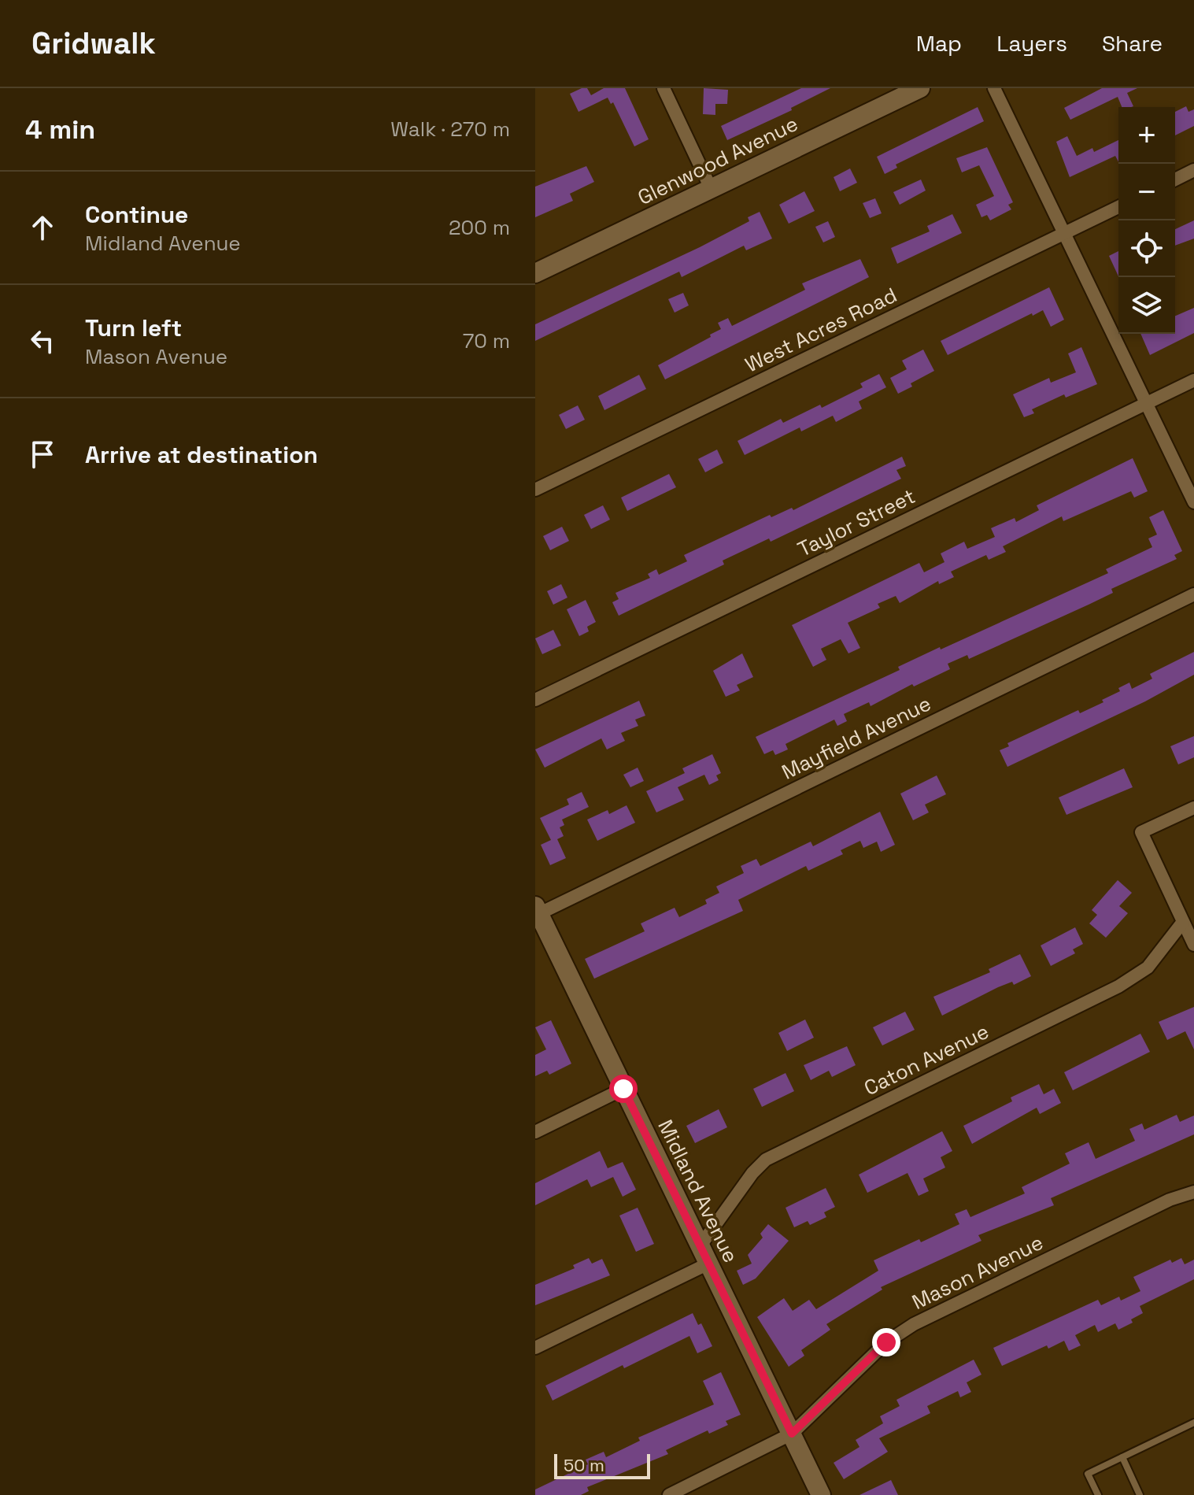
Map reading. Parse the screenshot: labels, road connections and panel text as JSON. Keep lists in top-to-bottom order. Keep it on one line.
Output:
{"streets":{"main road":["Glenwood Avenue","Midland Avenue"],"street":["West Acres Road","Taylor Street","Mayfield Avenue","Caton Avenue","Mason Avenue"]},"crossings":[["Mayfield Avenue","Midland Avenue"],["Caton Avenue","Midland Avenue"],["Midland Avenue","Mason Avenue"]],"scale_bar":"50 m","page":{"header":"Gridwalk","nav":["Map","Layers","Share"],"heading":["4 min","Walk · 270 m"],"map_buttons":["+","−"],"list":[["Continue","Midland Avenue","200 m"],["Turn left","Mason Avenue","70 m"],"Arrive at destination"],"scale":"50 m"}}
